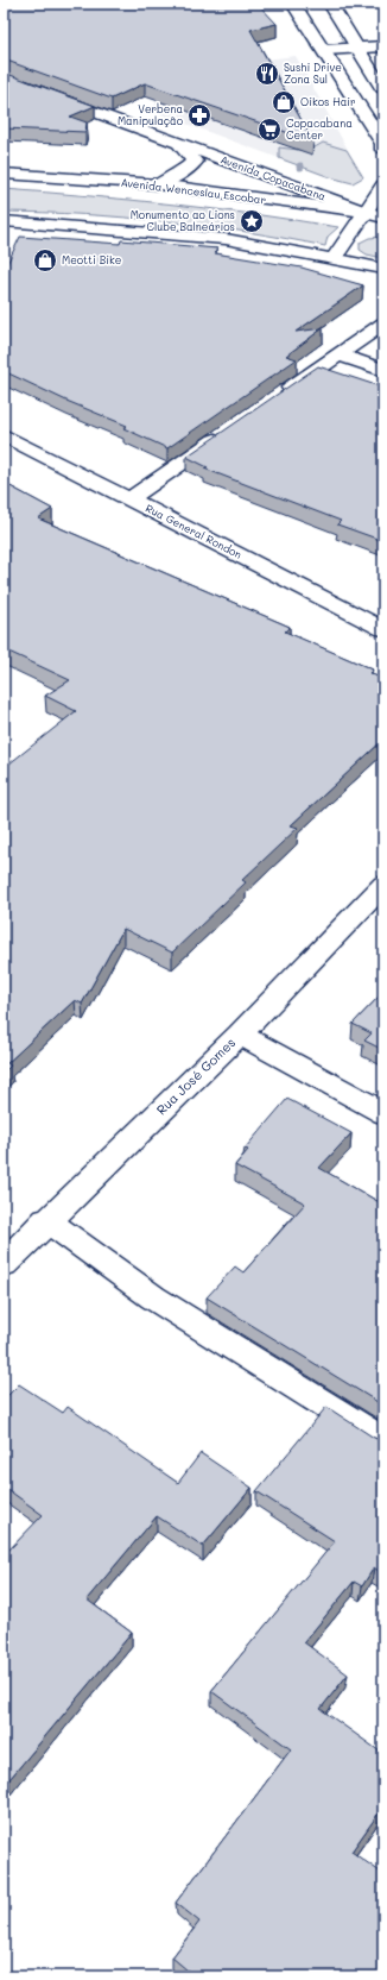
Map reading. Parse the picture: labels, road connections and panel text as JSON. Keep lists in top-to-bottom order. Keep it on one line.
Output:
{"streets":{"main road":["Avenida Copacabana","Avenida Wenceslau Escobar","Rua General Rondon","Rua José Gomes"]},"crossings":[["Avenida Copacabana","Avenida Wenceslau Escobar"]],"places":{"restaurant":["Sushi Drive Zona Sul"],"shop":["Oikos Hair","Meotti Bike"],"pharmacy":["Verbena Manipulação"],"supermarket":["Copacabana Center"],"place":["Monumento ao Lions Clube Balneários"]}}
